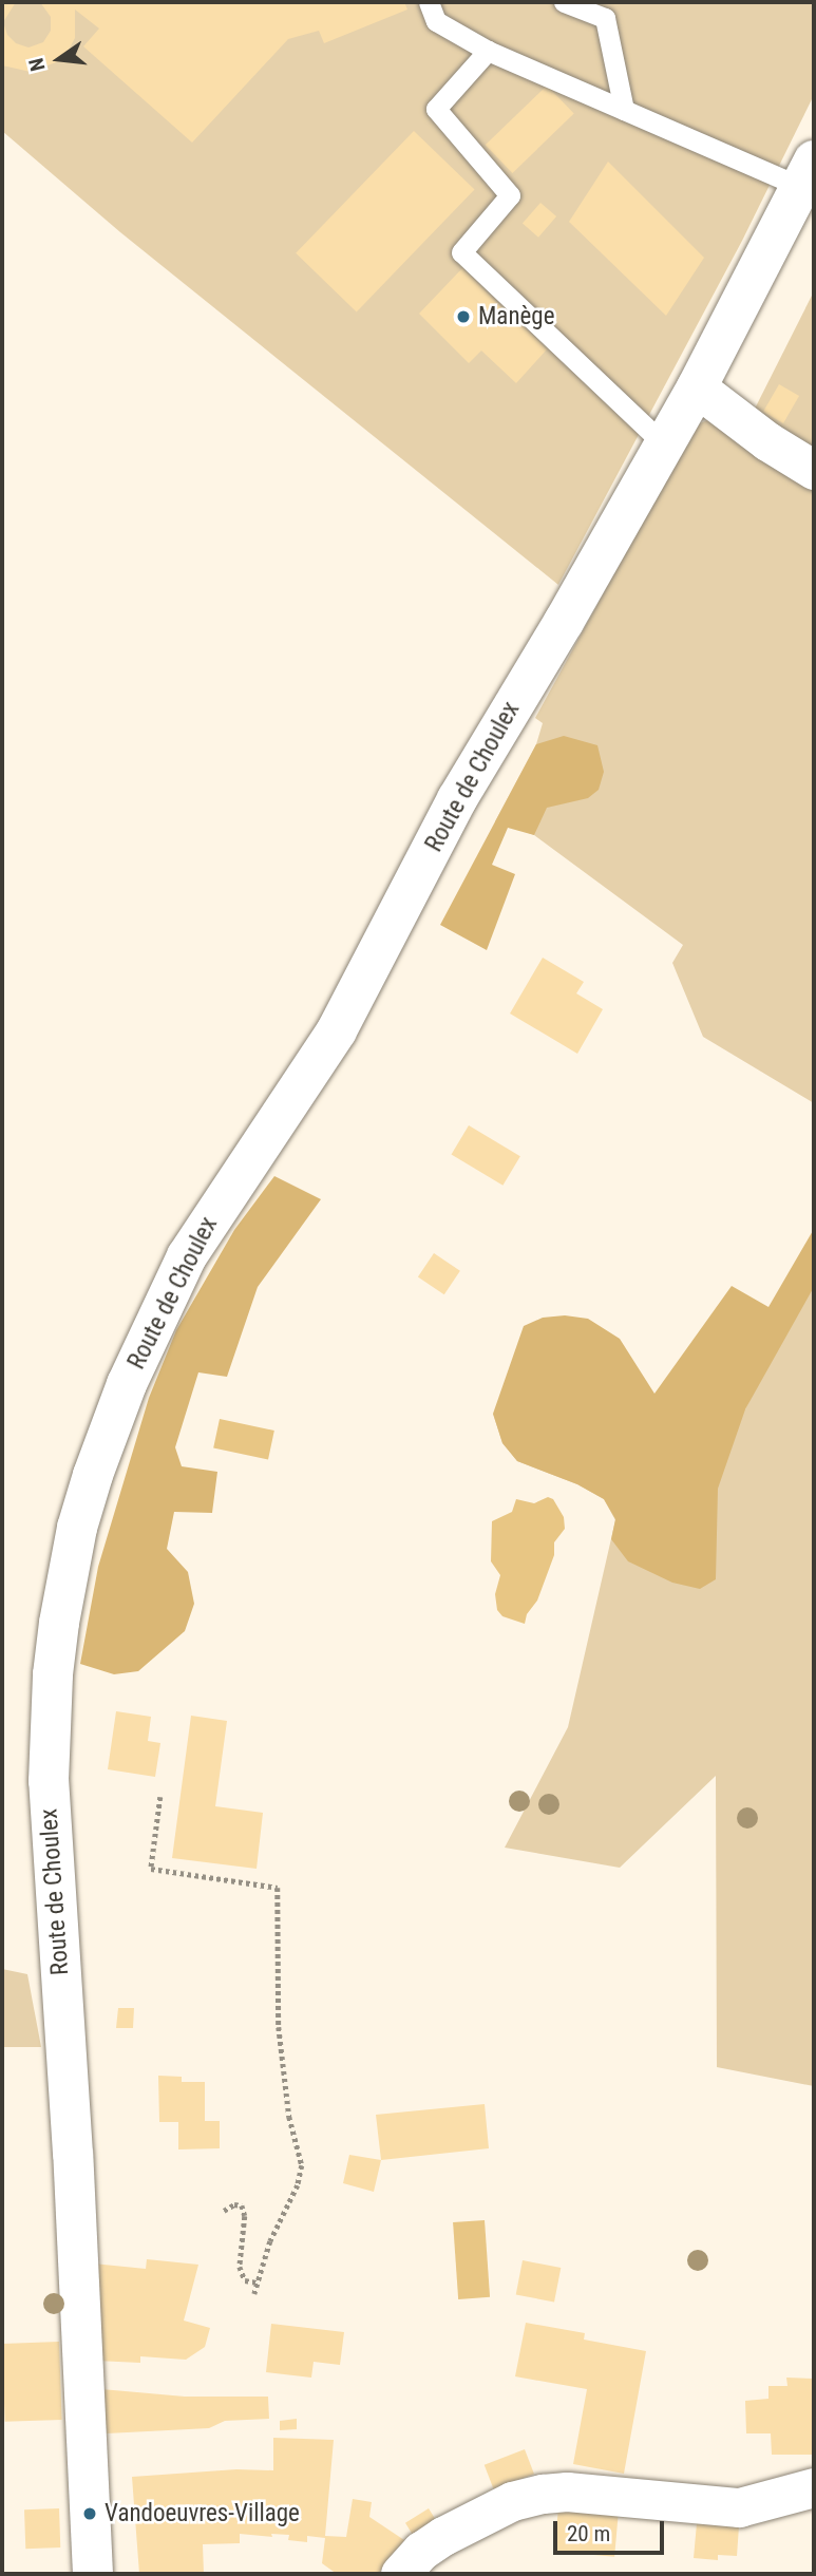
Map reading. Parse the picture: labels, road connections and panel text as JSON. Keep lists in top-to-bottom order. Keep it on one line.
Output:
{"streets":{"street":["Route de Choulex"]},"places":["Manège","Vandoeuvres-Village"],"scale_bar":"20 m","north":"left"}
